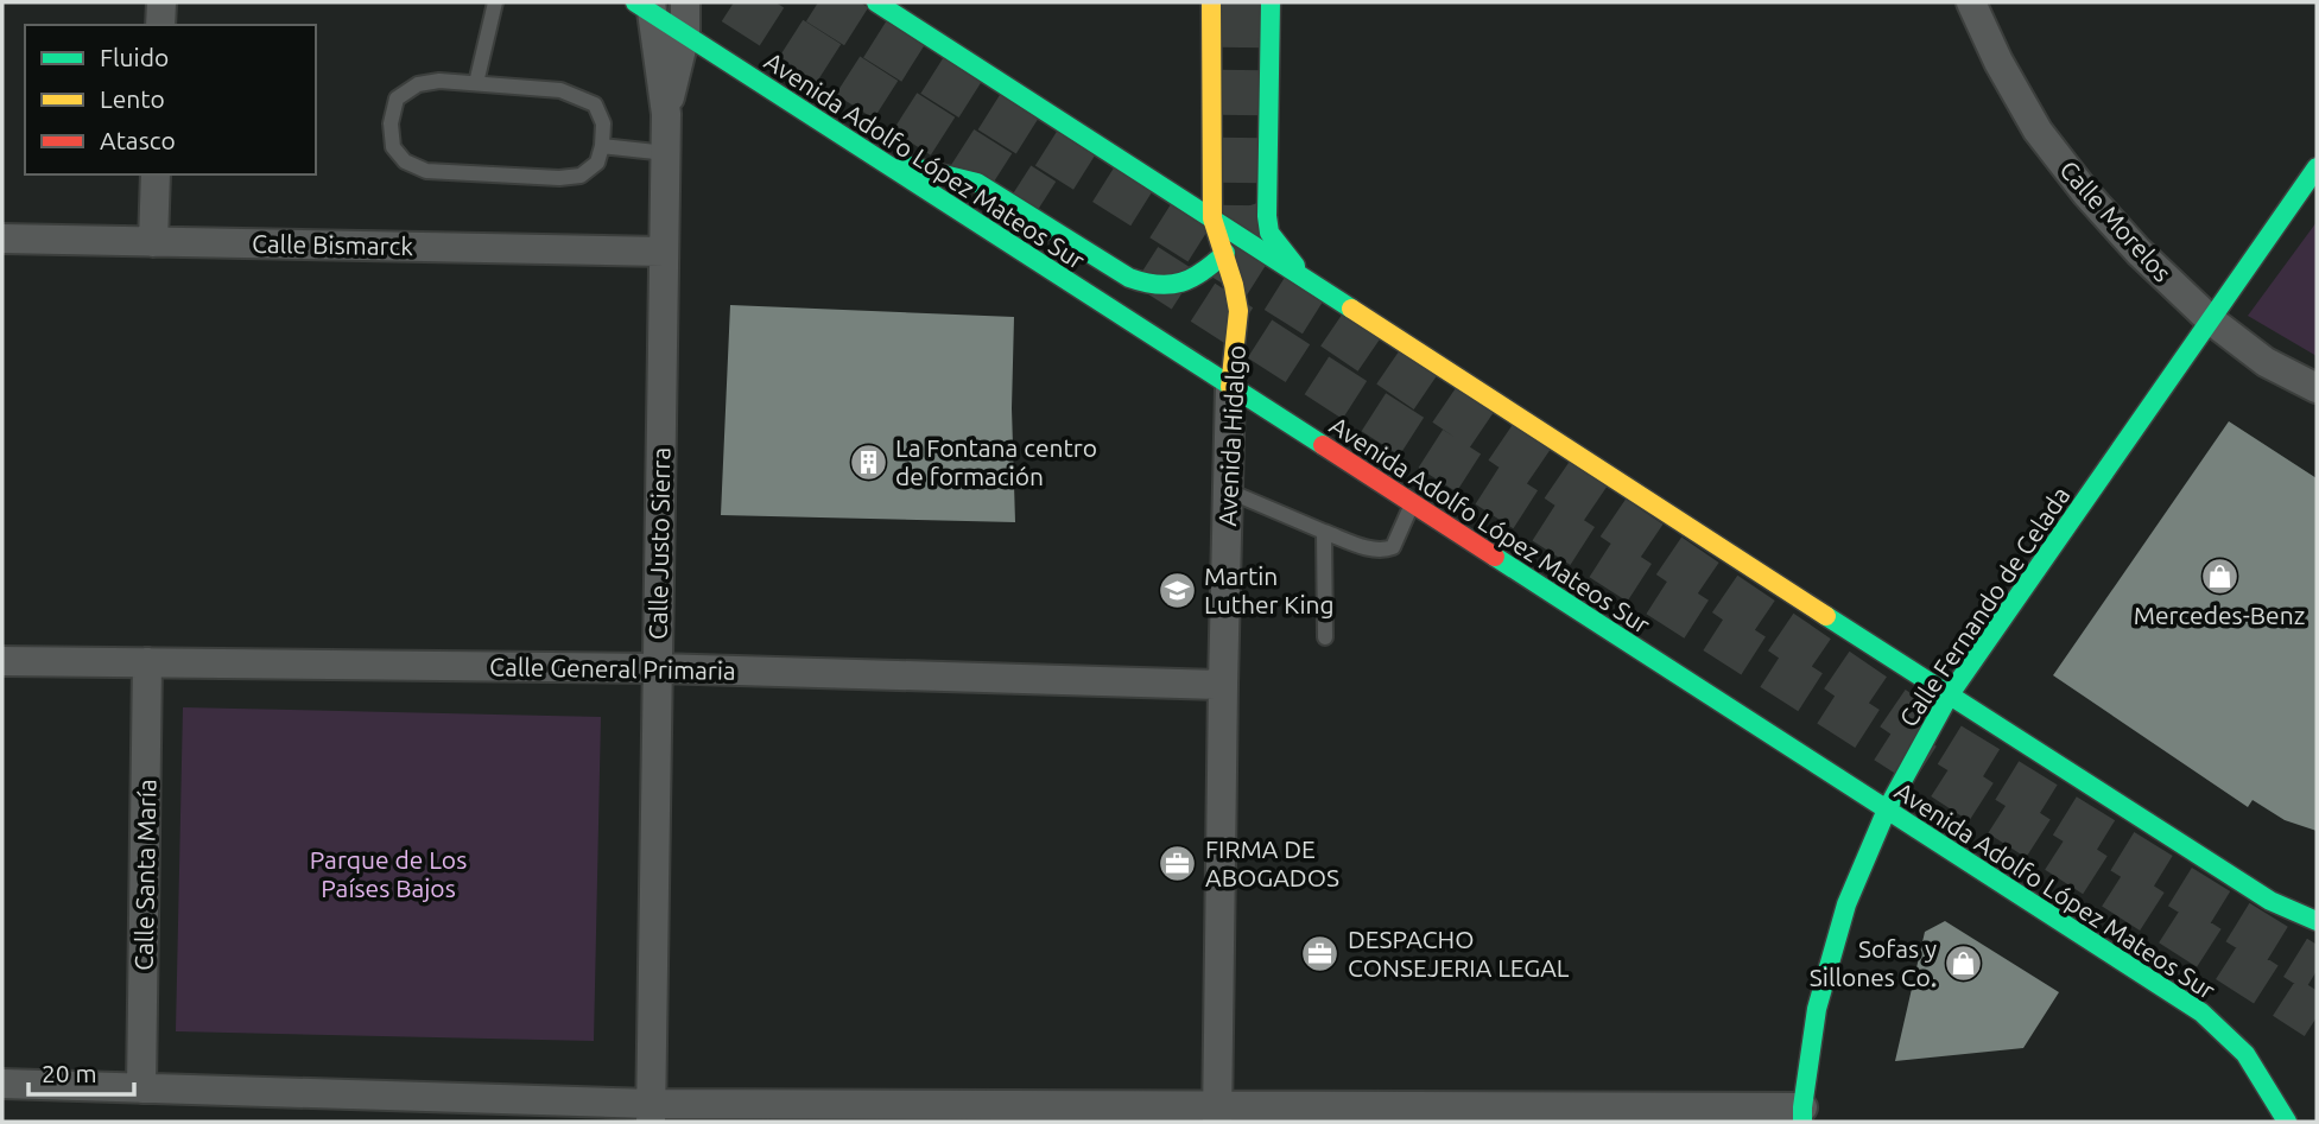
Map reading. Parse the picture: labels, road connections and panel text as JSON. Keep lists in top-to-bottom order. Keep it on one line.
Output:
{"streets":{"main road":["Avenida Adolfo López Mateos Sur","Avenida Hidalgo","Calle Fernando de Celada"],"street":["Calle Morelos","Calle Bismarck","Calle Justo Sierra","Calle General Primaria","Calle Santa María"]},"crossings":[["Avenida Adolfo López Mateos Sur","Avenida Hidalgo"],["Avenida Adolfo López Mateos Sur","Calle Justo Sierra"],["Avenida Adolfo López Mateos Sur","Calle Fernando de Celada"],["Calle Morelos","Calle Fernando de Celada"],["Calle Bismarck","Calle Justo Sierra"],["Avenida Hidalgo","Calle General Primaria"],["Calle Justo Sierra","Calle General Primaria"],["Calle General Primaria","Calle Santa María"]],"parks":["Parque de Los Países Bajos"],"places":{"building":["La Fontana centro de formación"],"shop":["Mercedes-Benz","Sofas y Sillones Co."],"school or university":["Martin Luther King"],"office":["FIRMA DE ABOGADOS","DESPACHO CONSEJERIA LEGAL"]},"legend":["Fluido","Lento","Atasco"],"scale_bar":"20 m"}
